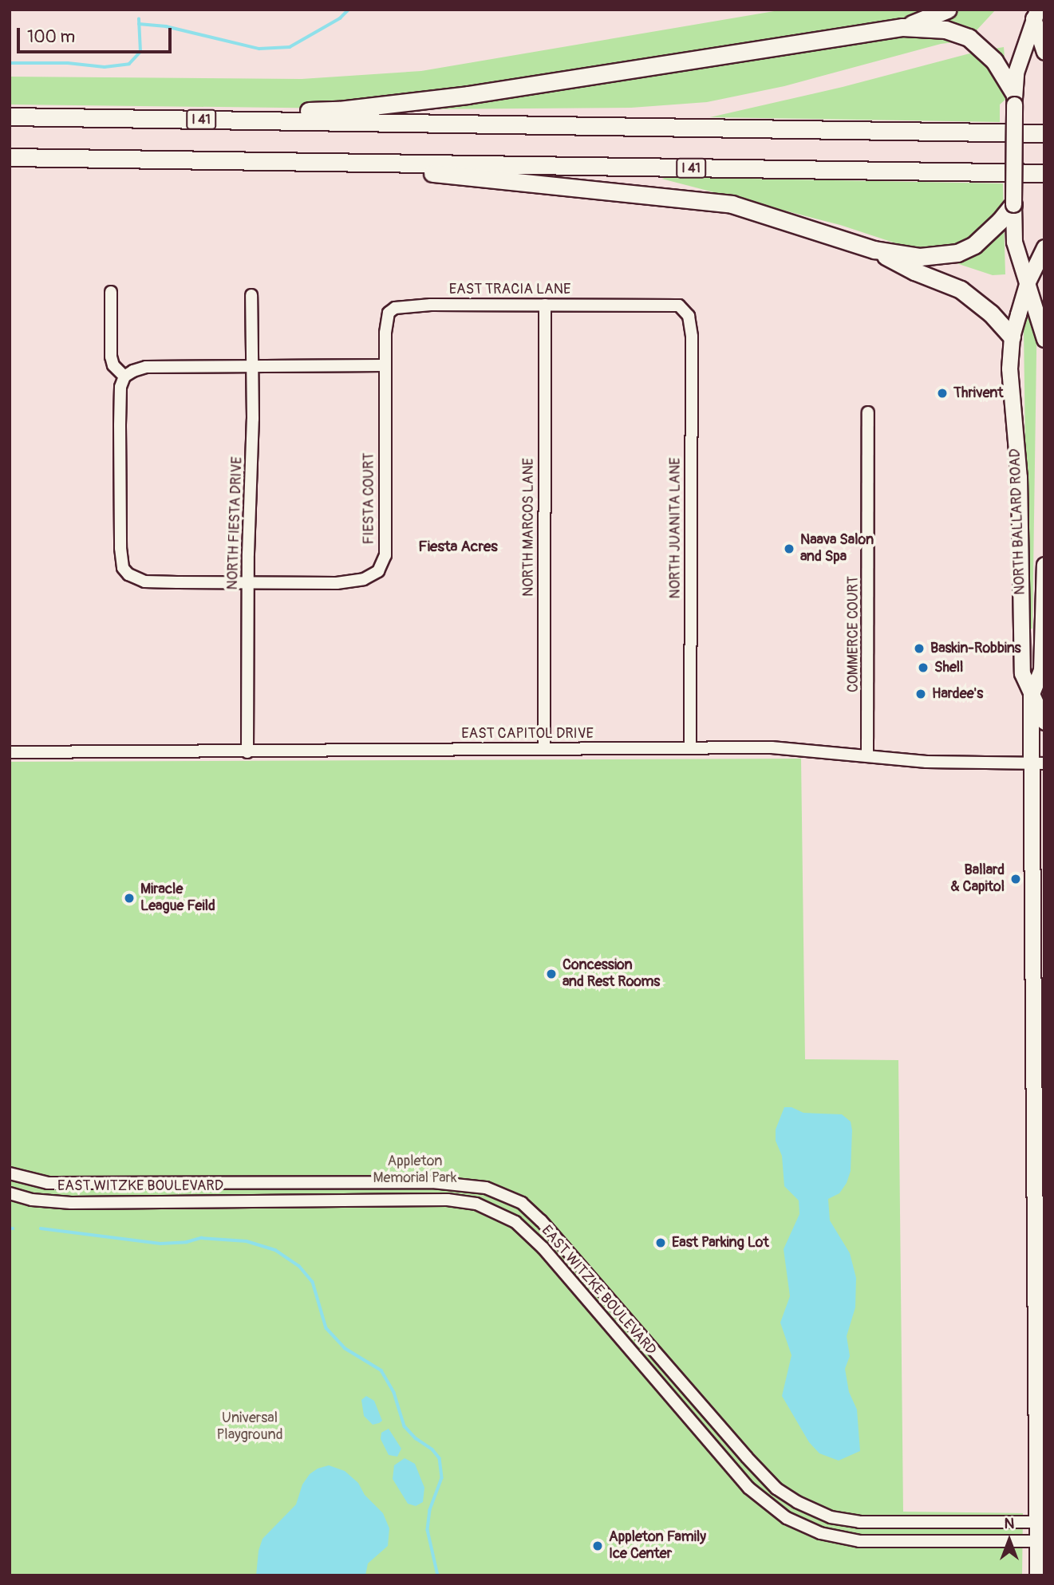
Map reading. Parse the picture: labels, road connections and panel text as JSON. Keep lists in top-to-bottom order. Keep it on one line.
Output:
{"streets":{"highway":["I 41"],"main road":["NORTH BALLARD ROAD"],"street":["EAST TRACIA LANE","FIESTA COURT","NORTH FIESTA DRIVE","NORTH MARCOS LANE","NORTH JUANITA LANE","COMMERCE COURT","EAST CAPITOL DRIVE","EAST WITZKE BOULEVARD"]},"crossings":[["EAST TRACIA LANE","FIESTA COURT"],["EAST TRACIA LANE","NORTH MARCOS LANE"],["EAST TRACIA LANE","NORTH JUANITA LANE"],["FIESTA COURT","NORTH FIESTA DRIVE"],["NORTH BALLARD ROAD","EAST CAPITOL DRIVE"],["NORTH BALLARD ROAD","EAST WITZKE BOULEVARD"],["NORTH FIESTA DRIVE","EAST CAPITOL DRIVE"],["NORTH MARCOS LANE","EAST CAPITOL DRIVE"],["NORTH JUANITA LANE","EAST CAPITOL DRIVE"],["COMMERCE COURT","EAST CAPITOL DRIVE"]],"districts":["Fiesta Acres"],"parks":["Appleton Memorial Park","Universal Playground"],"places":["Thrivent","Naava Salon and Spa","Baskin-Robbins","Shell","Hardee's","Ballard & Capitol","Miracle League Feild","Concession and Rest Rooms","East Parking Lot","Appleton Family Ice Center"],"scale_bar":"100 m","north":"top"}
